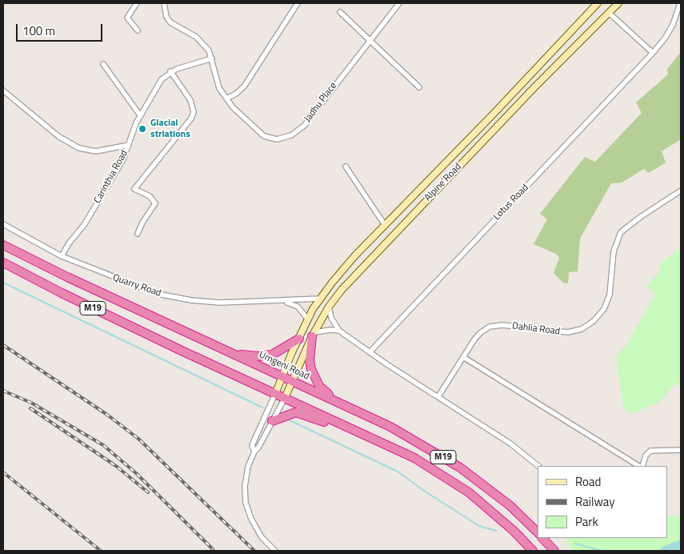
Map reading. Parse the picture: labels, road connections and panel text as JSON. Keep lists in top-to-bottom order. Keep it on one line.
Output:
{"streets":{"highway":["M19","Umgeni Road"],"main road":["Alpine Road"],"street":["Jadhu Place","Carinthia Road","Lotus Road","Quarry Road","Dahlia Road"]},"crossings":[["Jadhu Place","Carinthia Road"],["Carinthia Road","Quarry Road"],["Alpine Road","Quarry Road"],["Alpine Road","M19"],["Alpine Road","Umgeni Road"]],"places":["Glacial striations"],"legend":["Road","Railway","Park"],"scale_bar":"100 m"}
